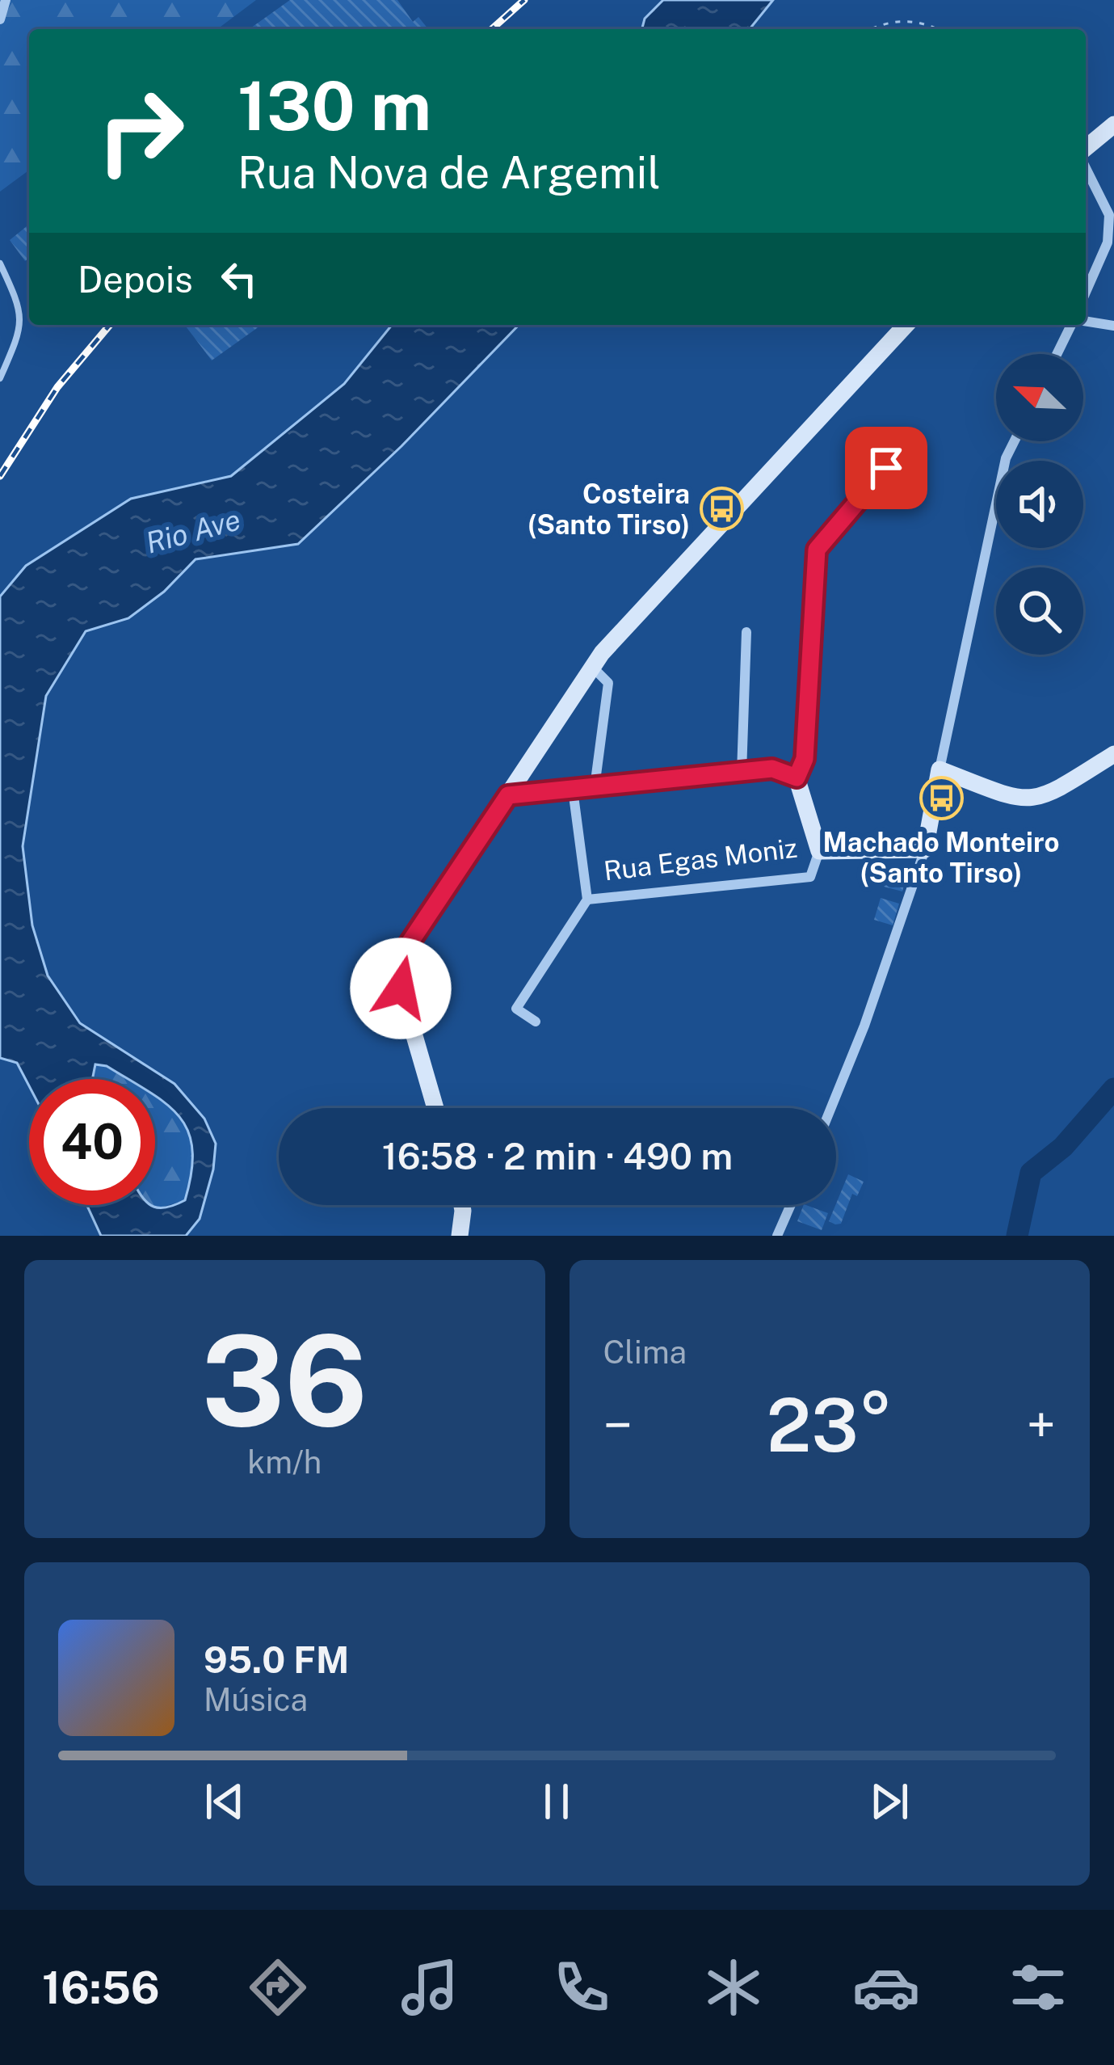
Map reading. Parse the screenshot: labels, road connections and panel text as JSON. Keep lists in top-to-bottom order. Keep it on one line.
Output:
{"streets":{"street":["Rua Egas Moniz"]},"water":["Rio Ave"],"places":{"bus stop":["Costeira (Santo Tirso)","Machado Monteiro (Santo Tirso)"]},"north":"top left","page":{"turn":["130 m","Rua Nova de Argemil"],"then":"Depois","limit":"40","trip":"16:58 · 2 min · 490 m","tile":[["36","km/h"],"Clima"],"heat":["−","23°","+"],"song":["95.0 FM","Música"],"tabs":"16:56"}}
